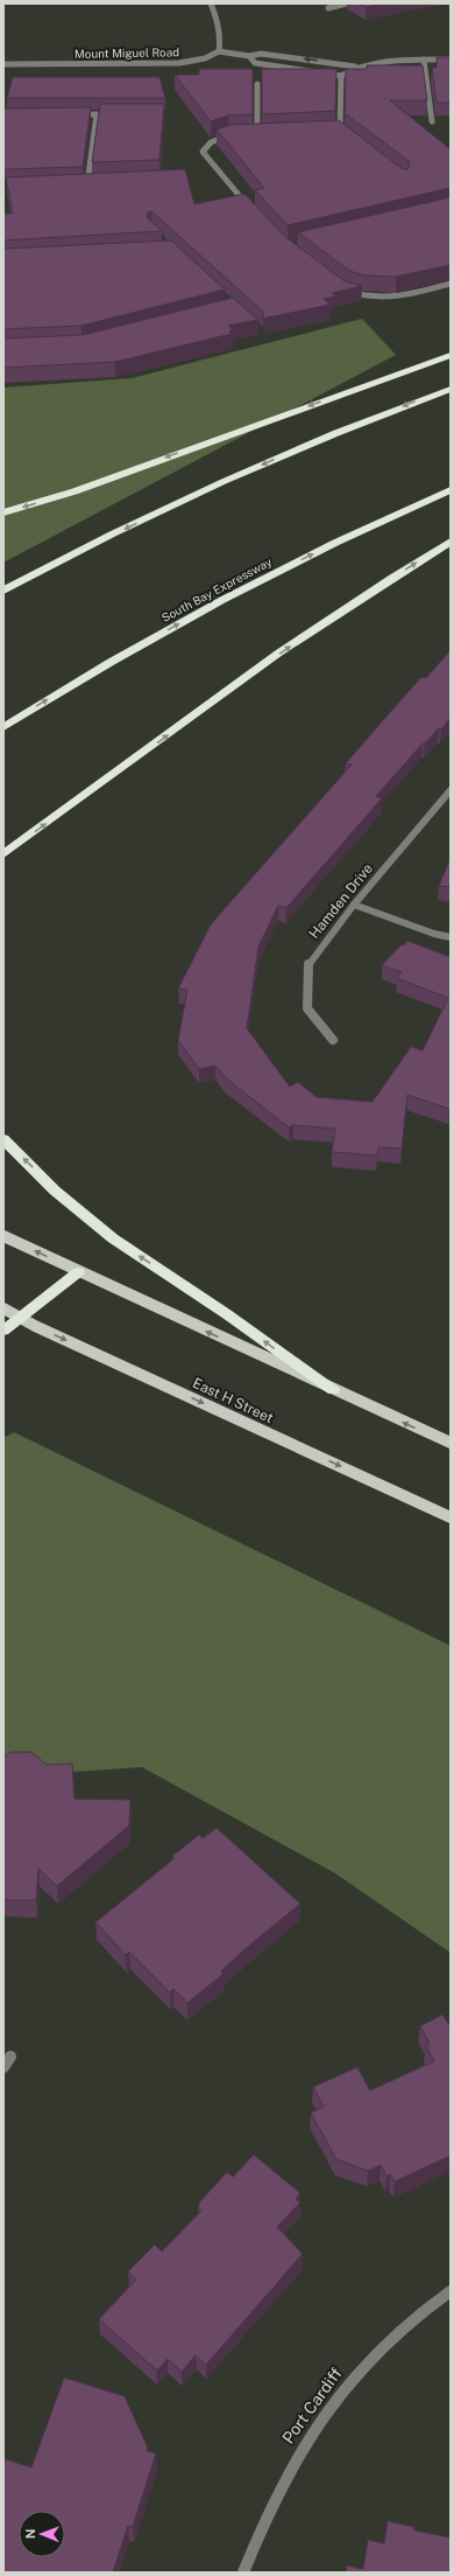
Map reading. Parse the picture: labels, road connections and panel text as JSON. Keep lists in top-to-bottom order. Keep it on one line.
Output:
{"streets":{"highway":["South Bay Expressway"],"main road":["East H Street"],"street":["Mount Miguel Road","Hamden Drive","Port Cardiff"]},"north":"left"}
